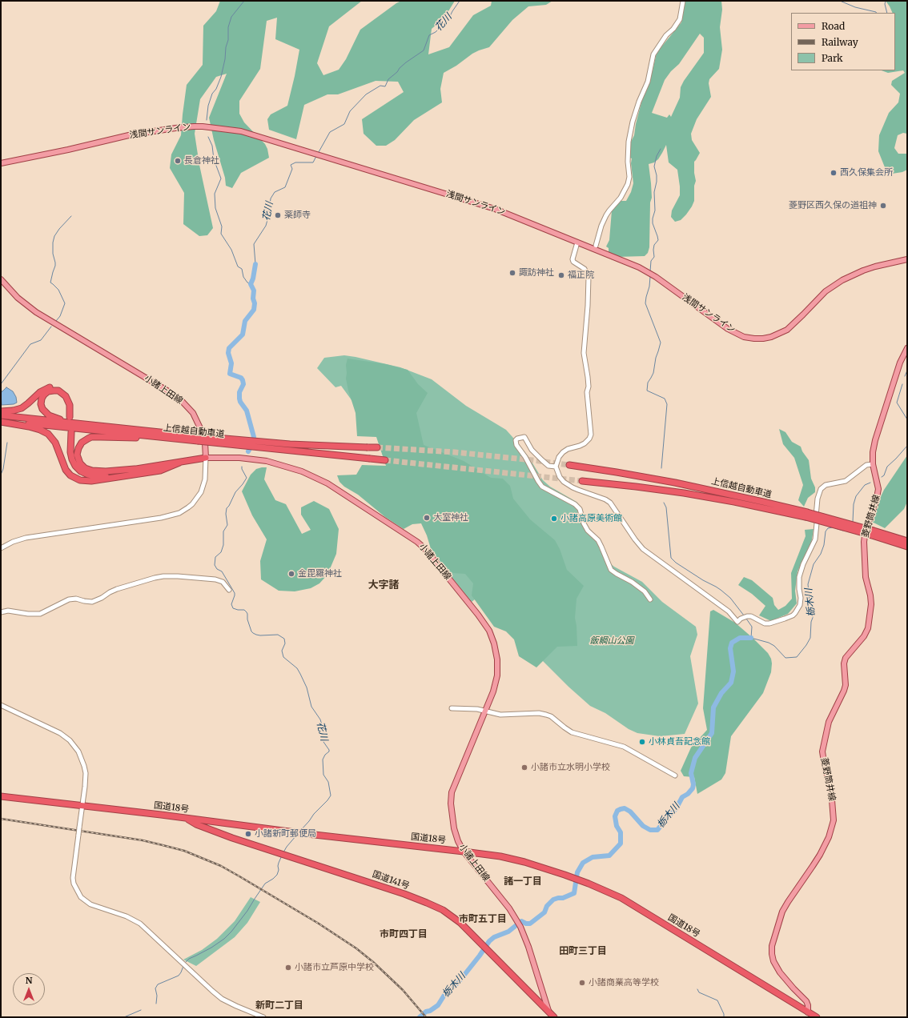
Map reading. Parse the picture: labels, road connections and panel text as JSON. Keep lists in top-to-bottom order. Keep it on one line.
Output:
{"streets":{"highway":["上信越自動車道","国道18号","国道141号"],"main road":["浅間サンライン","小諸上田線","菱野筒井線"]},"crossings":[["小諸上田線","国道18号"],["小諸上田線","国道141号"],["菱野筒井線","国道18号"],["国道18号","国道141号"]],"districts":["大字諸","諸一丁目","市町五丁目","市町四丁目","田町三丁目","新町二丁目"],"water":["花川","栃木川"],"parks":["飯綱山公園"],"places":["長倉神社","西久保集会所","菱野区西久保の道祖神","薬師寺","諏訪神社","福正院","大室神社","小諸高原美術館","金毘羅神社","小林貞吾記念館","小諸市立水明小学校","小諸新町郵便局","小諸市立芦原中学校","小諸商業高等学校"],"legend":["Road","Railway","Park"],"north":"top"}
